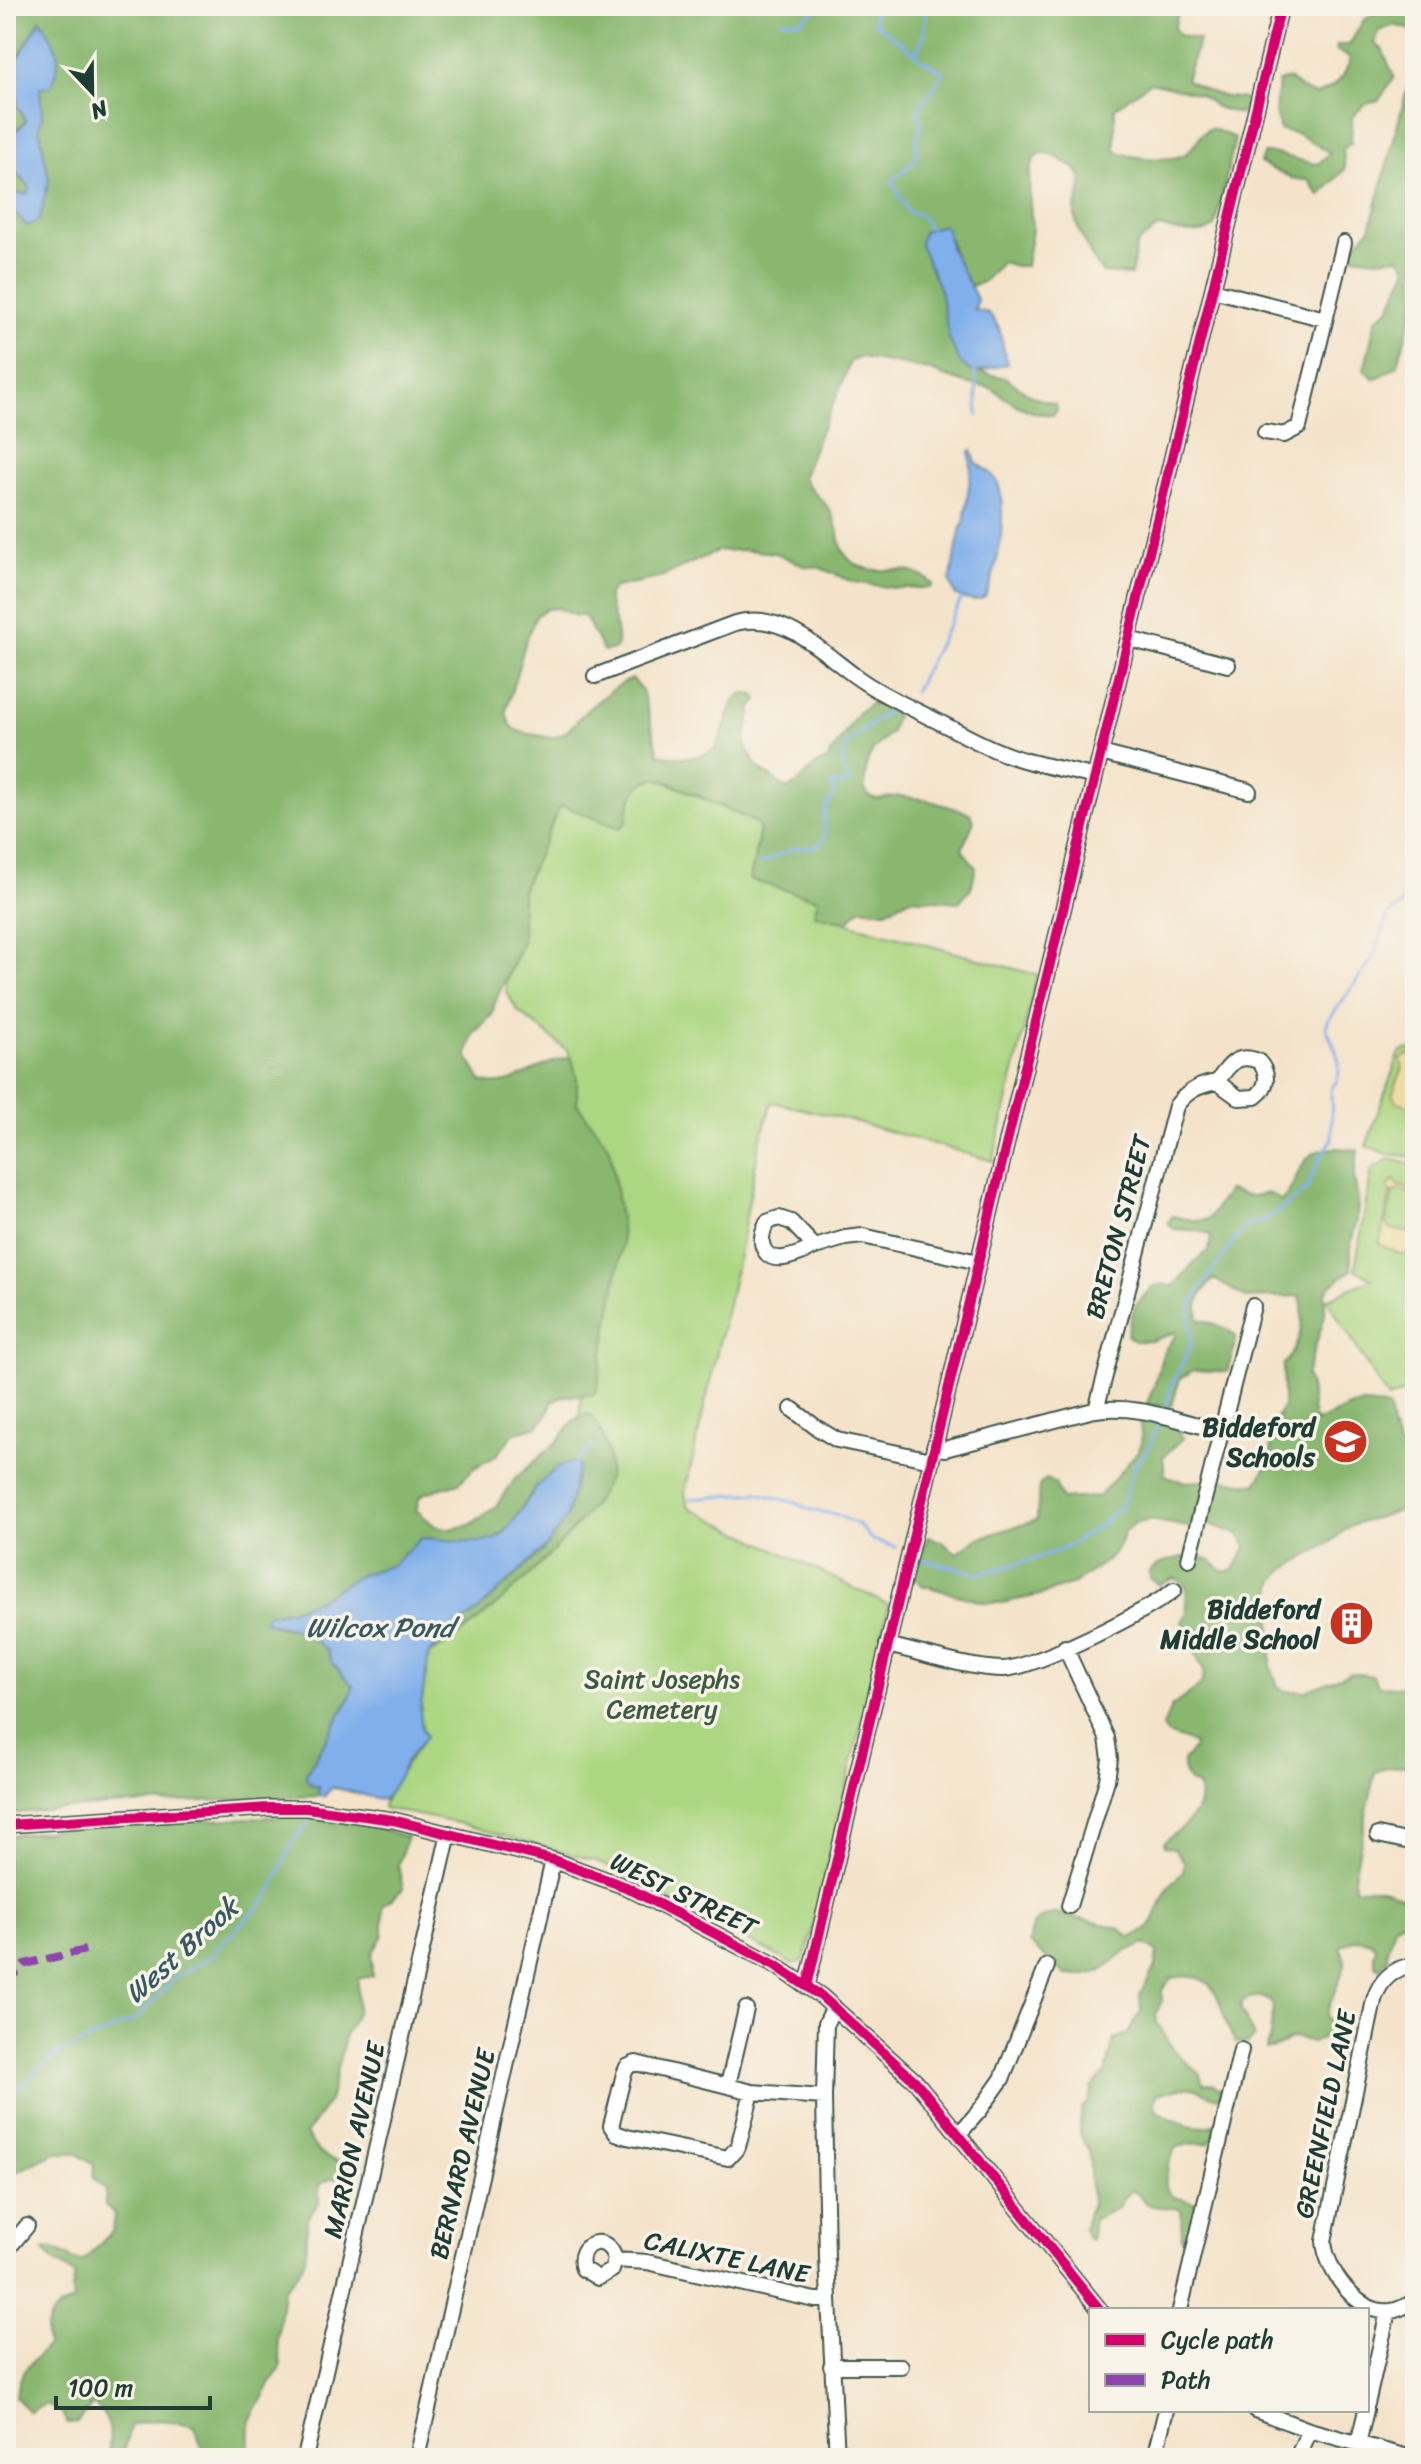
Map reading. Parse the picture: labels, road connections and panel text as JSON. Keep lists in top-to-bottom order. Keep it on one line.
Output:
{"streets":{"street":["BRETON STREET","WEST STREET","GREENFIELD LANE","MARION AVENUE","BERNARD AVENUE","CALIXTE LANE"]},"crossings":[["WEST STREET","MARION AVENUE"],["WEST STREET","BERNARD AVENUE"]],"water":["Wilcox Pond","West Brook"],"parks":["Saint Josephs Cemetery"],"places":{"school or university":["Biddeford Schools"],"building":["Biddeford Middle School"]},"legend":["Cycle path","Path"],"scale_bar":"100 m","north":"bottom"}
